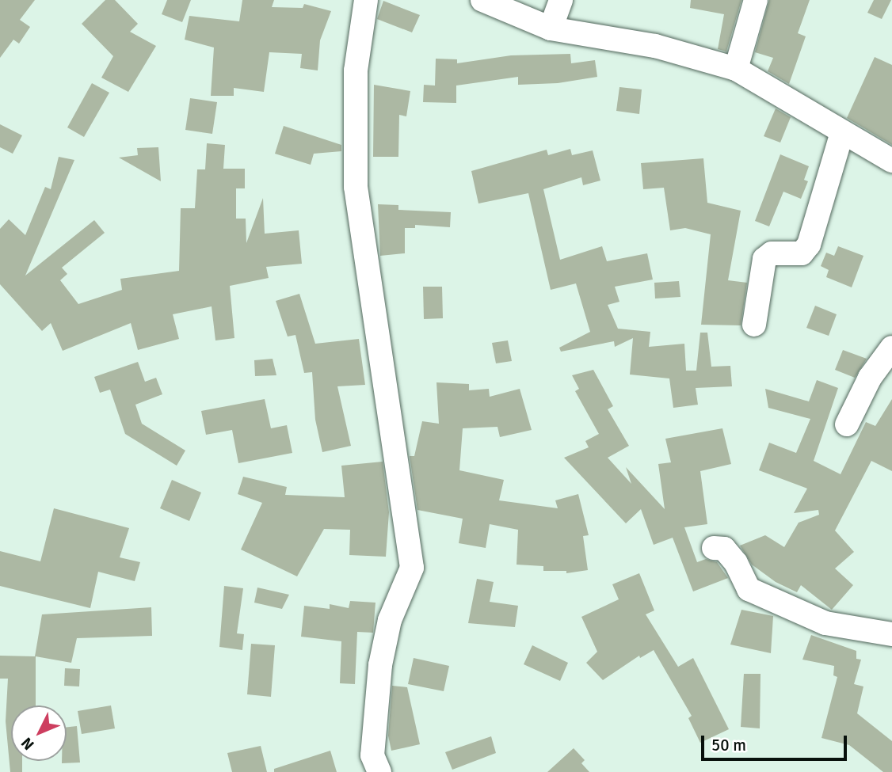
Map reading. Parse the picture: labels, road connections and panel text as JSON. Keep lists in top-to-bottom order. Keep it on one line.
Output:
{"scale_bar":"50 m","north":"bottom left"}
